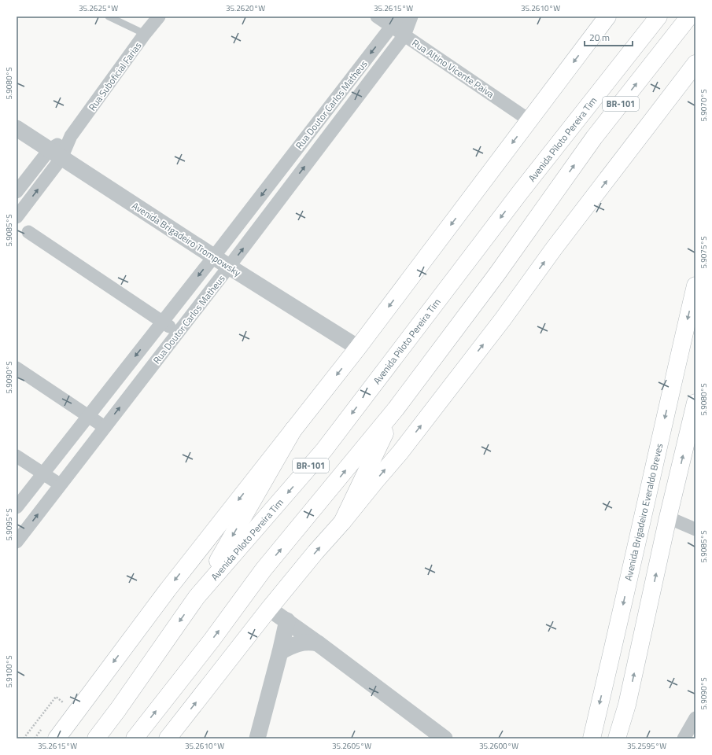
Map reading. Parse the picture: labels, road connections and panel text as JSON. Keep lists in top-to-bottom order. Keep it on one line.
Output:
{"streets":{"main road":["BR-101","Avenida Piloto Pereira Tim","Avenida Brigadeiro Everaldo Breves"],"street":["Rua Altino Vicente Paiva","Rua Suboficial Farias","Rua Doutor Carlos Matheus","Avenida Brigadeiro Trompowsky"]},"crossings":[["Rua Altino Vicente Paiva","Rua Doutor Carlos Matheus"],["Rua Suboficial Farias","Avenida Brigadeiro Trompowsky"],["Rua Doutor Carlos Matheus","Avenida Brigadeiro Trompowsky"]],"scale_bar":"20 m","coordinates":["35.2625°W","35.2620°W","35.2615°W","35.2610°W","5.9080°S","5.9070°S","5.9085°S","5.9075°S","5.9090°S","5.9095°S","5.9100°S","35.2605°W","35.2600°W","35.2595°W"]}
